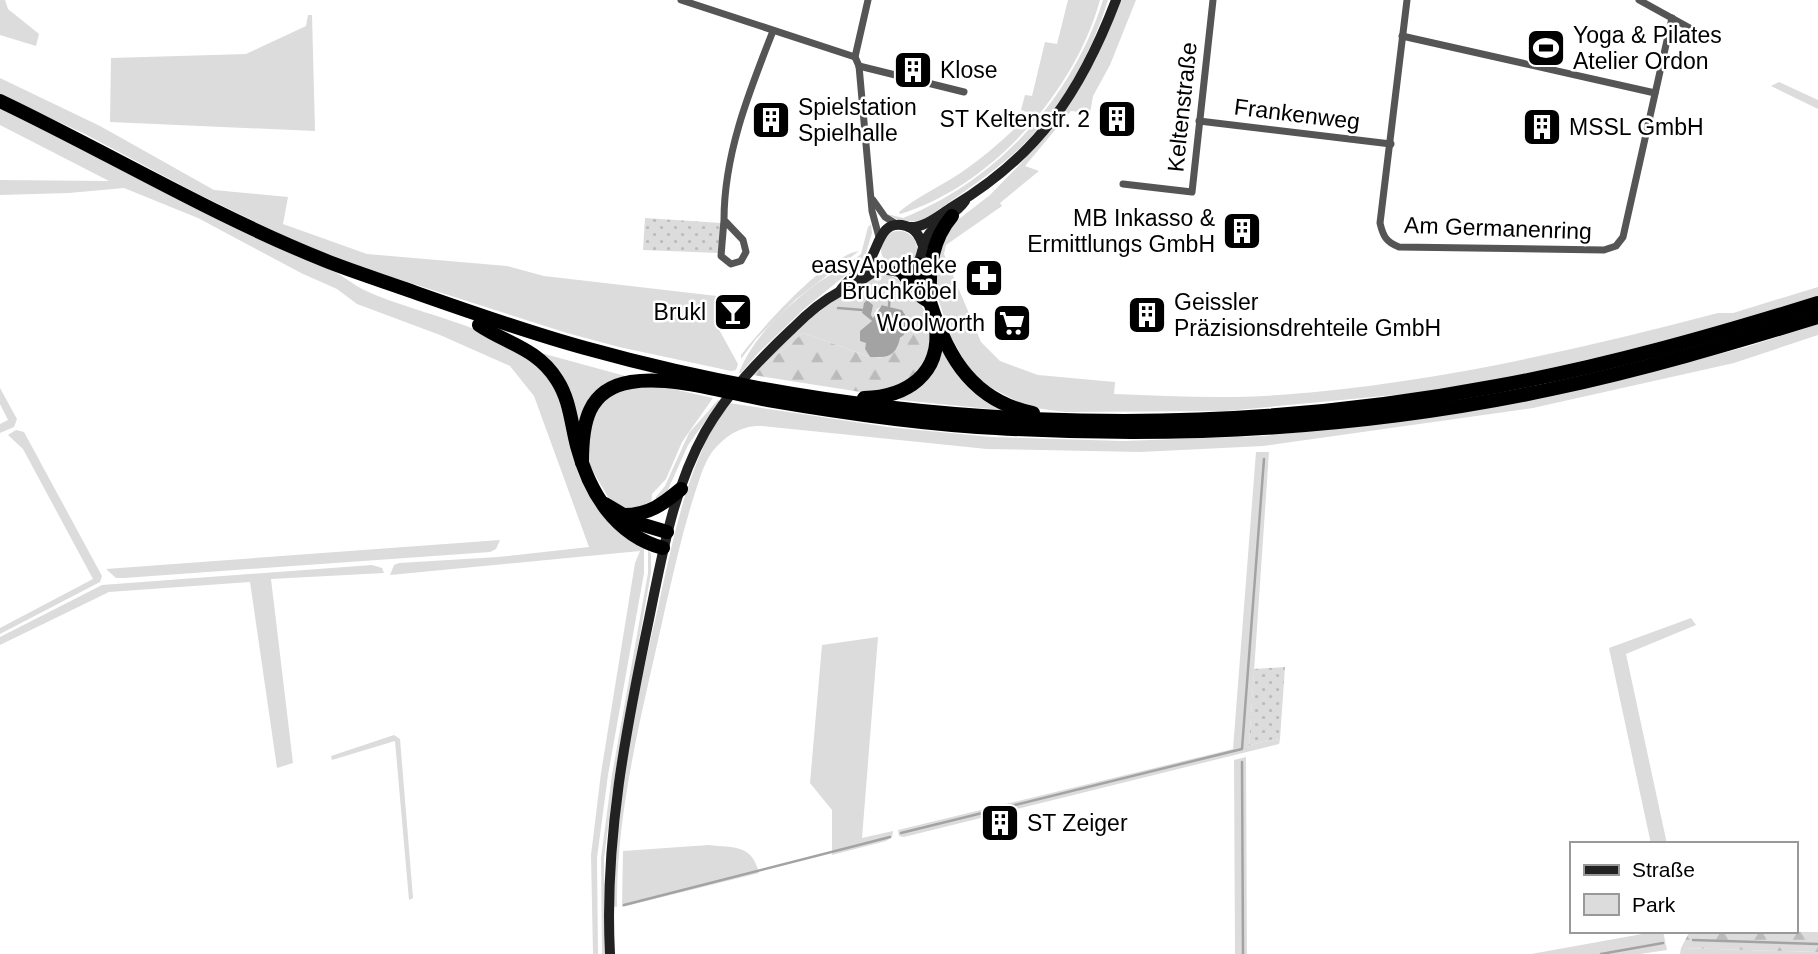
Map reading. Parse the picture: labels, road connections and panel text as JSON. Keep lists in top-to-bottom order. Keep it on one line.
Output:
{"streets":{"street":["Keltenstraße","Frankenweg","Am Germanenring"]},"crossings":[["Keltenstraße","Frankenweg"],["Frankenweg","Am Germanenring"]],"places":{"sports":["Yoga & Pilates Atelier Ordon"],"building":["Klose","ST Keltenstr. 2","Spielstation Spielhalle","MSSL GmbH","MB Inkasso & Ermittlungs GmbH","Geissler Präzisionsdrehteile GmbH","ST Zeiger"],"pharmacy":["easyApotheke Bruchköbel"],"bar":["Brukl"],"supermarket":["Woolworth"]},"legend":["Straße","Park"]}
